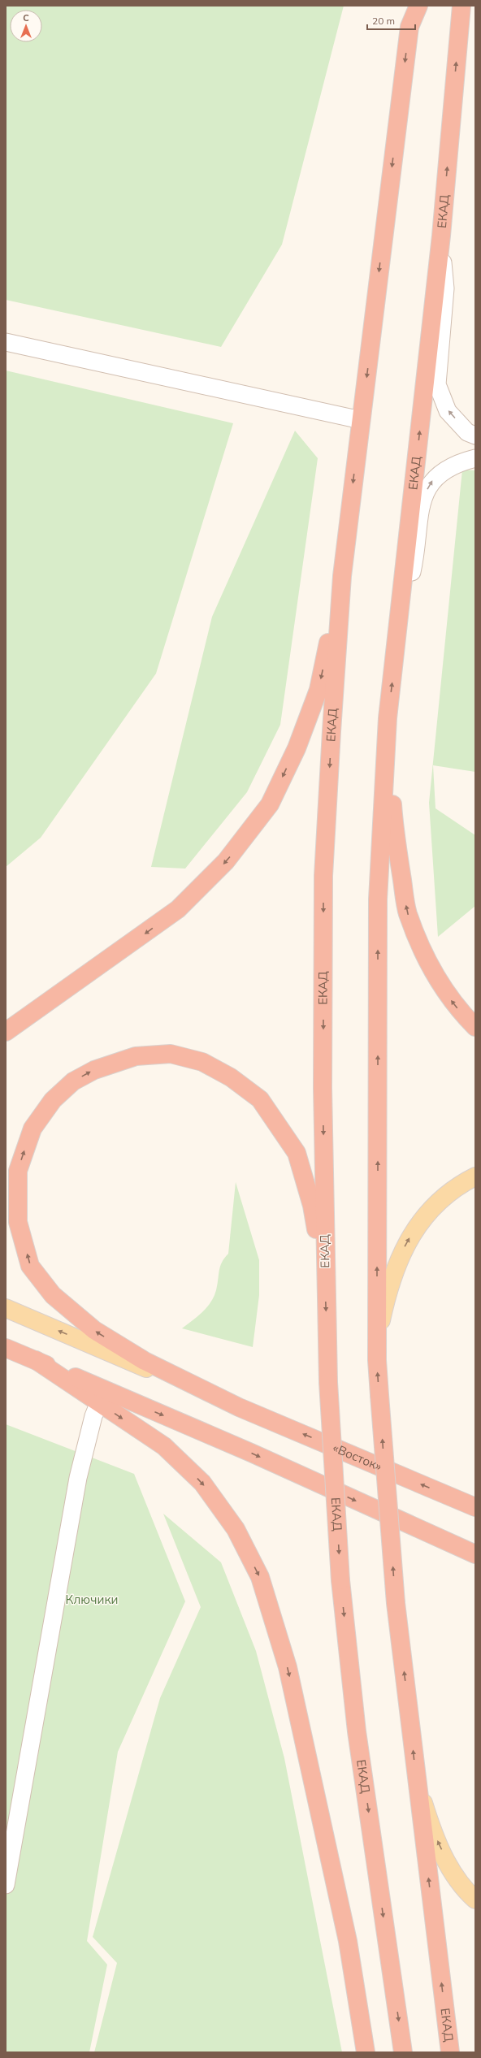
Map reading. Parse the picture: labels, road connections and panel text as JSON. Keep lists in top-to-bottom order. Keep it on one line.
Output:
{"streets":{"highway":["ЕКАД","«Восток»"]},"crossings":[["ЕКАД","«Восток»"]],"parks":["Ключики"],"scale_bar":"20 m","north":"top"}
